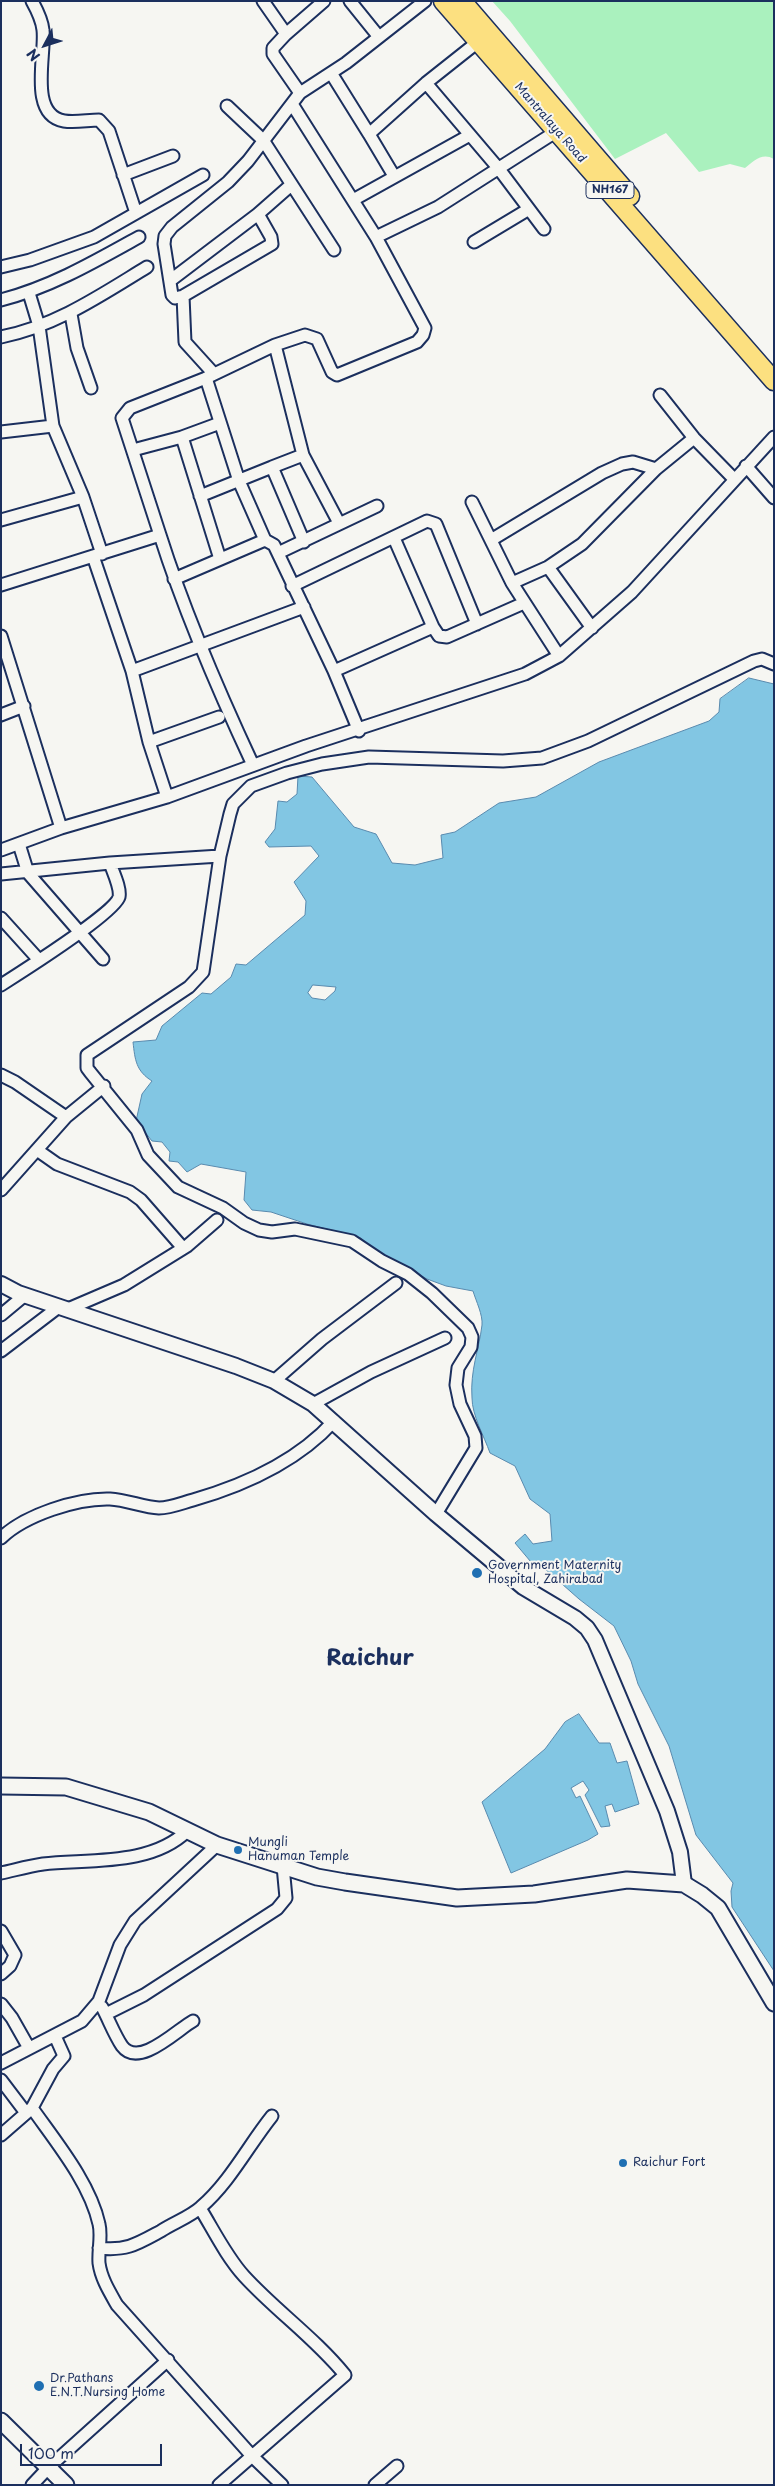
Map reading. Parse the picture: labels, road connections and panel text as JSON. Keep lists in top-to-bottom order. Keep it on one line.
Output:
{"streets":{"highway":["Mantralaya Road","NH167"]},"districts":["Raichur"],"places":["Government Maternity Hospital, Zahirabad","Mungli Hanuman Temple","Raichur Fort","Dr.Pathans E.N.T.Nursing Home"],"scale_bar":"100 m","north":"bottom left"}
